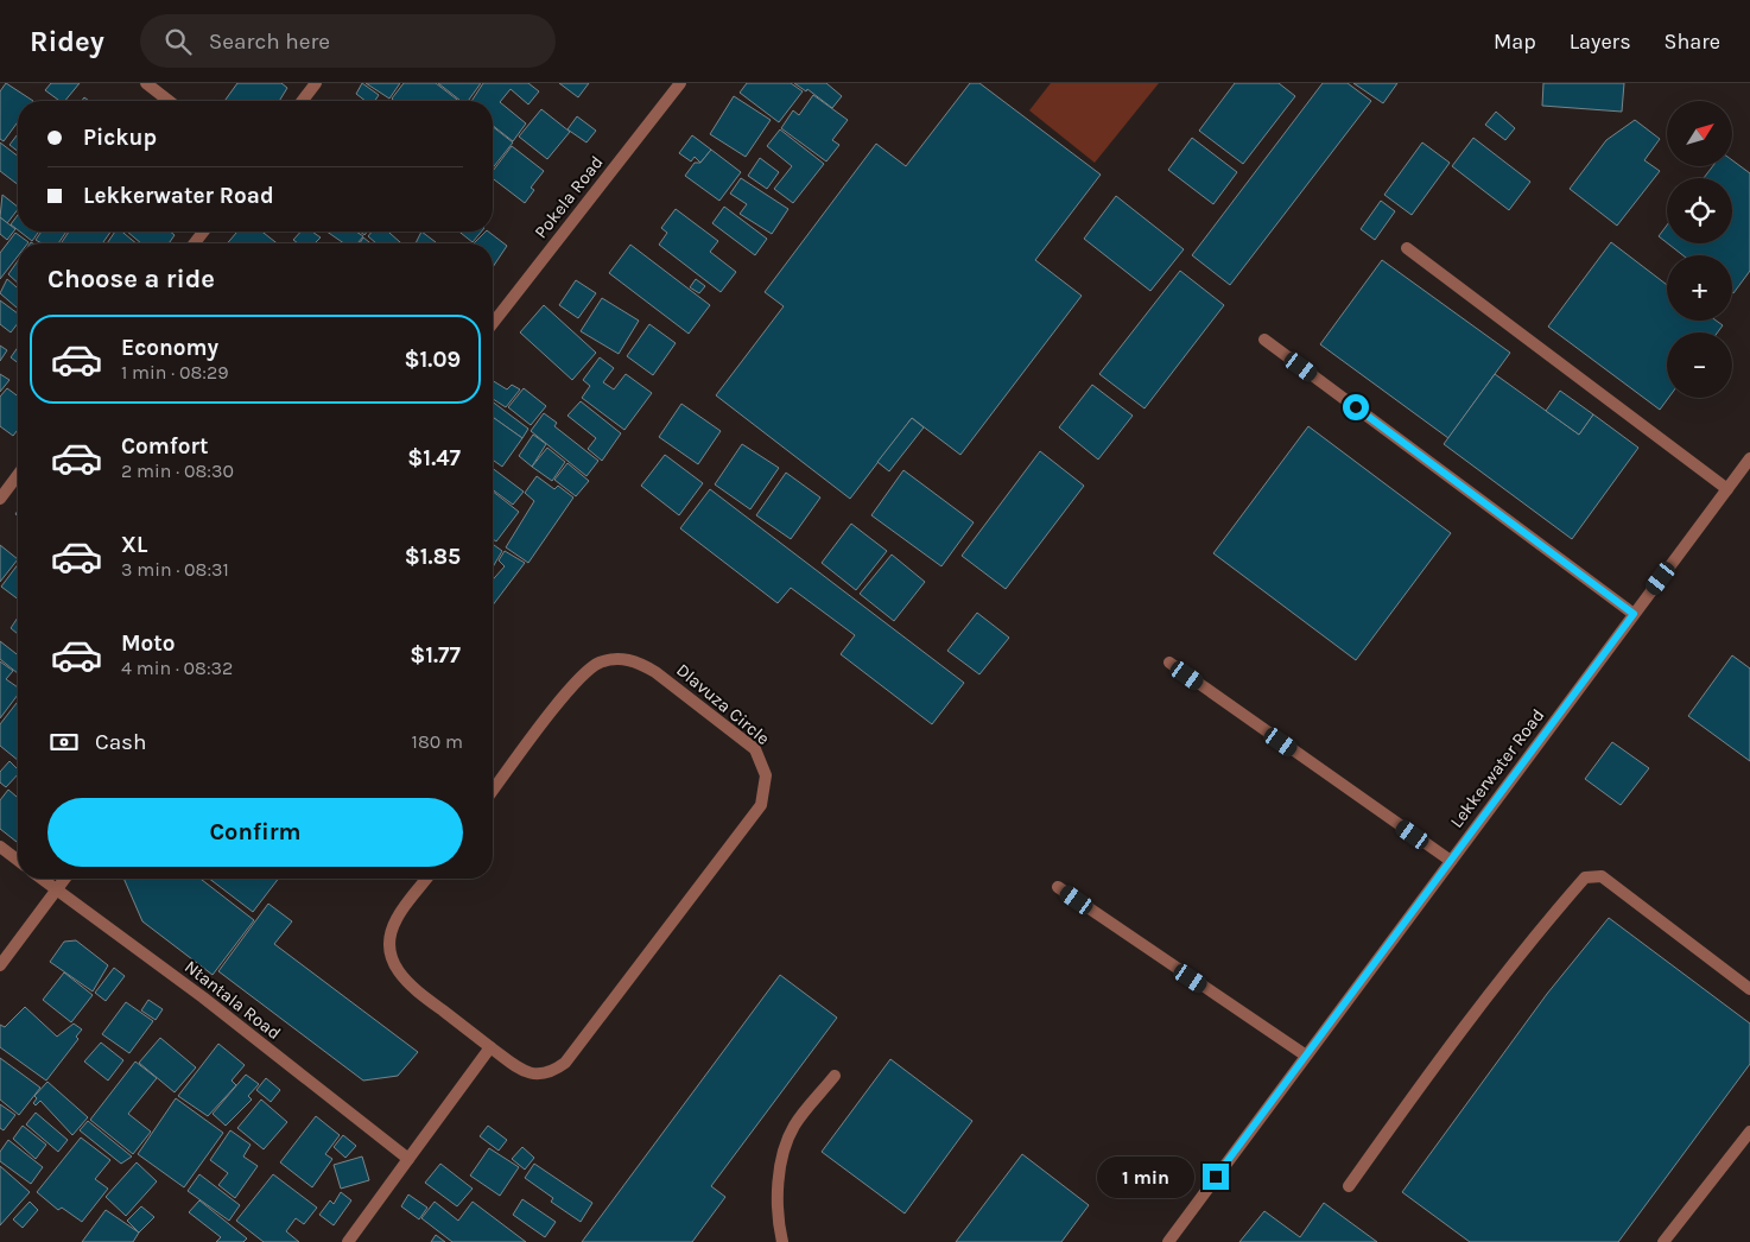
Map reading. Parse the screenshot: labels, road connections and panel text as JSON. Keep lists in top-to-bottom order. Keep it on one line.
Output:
{"streets":{"street":["Pokela Road","Dlavuza Circle","Lekkerwater Road","Ntantala Road"]},"north":"top right","page":{"header":"Ridey","search":"Search here","nav":["Map","Layers","Share"],"map_buttons":["+","−"],"banner":["Pickup","Lekkerwater Road"],"heading":"Choose a ride","list":[{"name":"Economy","note":"1 min · 08:29","value":"$1.09"},{"name":"Comfort","note":"2 min · 08:30","value":"$1.47"},{"name":"XL","note":"3 min · 08:31","value":"$1.85"},{"name":"Moto","note":"4 min · 08:32","value":"$1.77"}],"pay":["Cash","180 m"],"buttons":"Confirm","bubble":"1 min"}}
